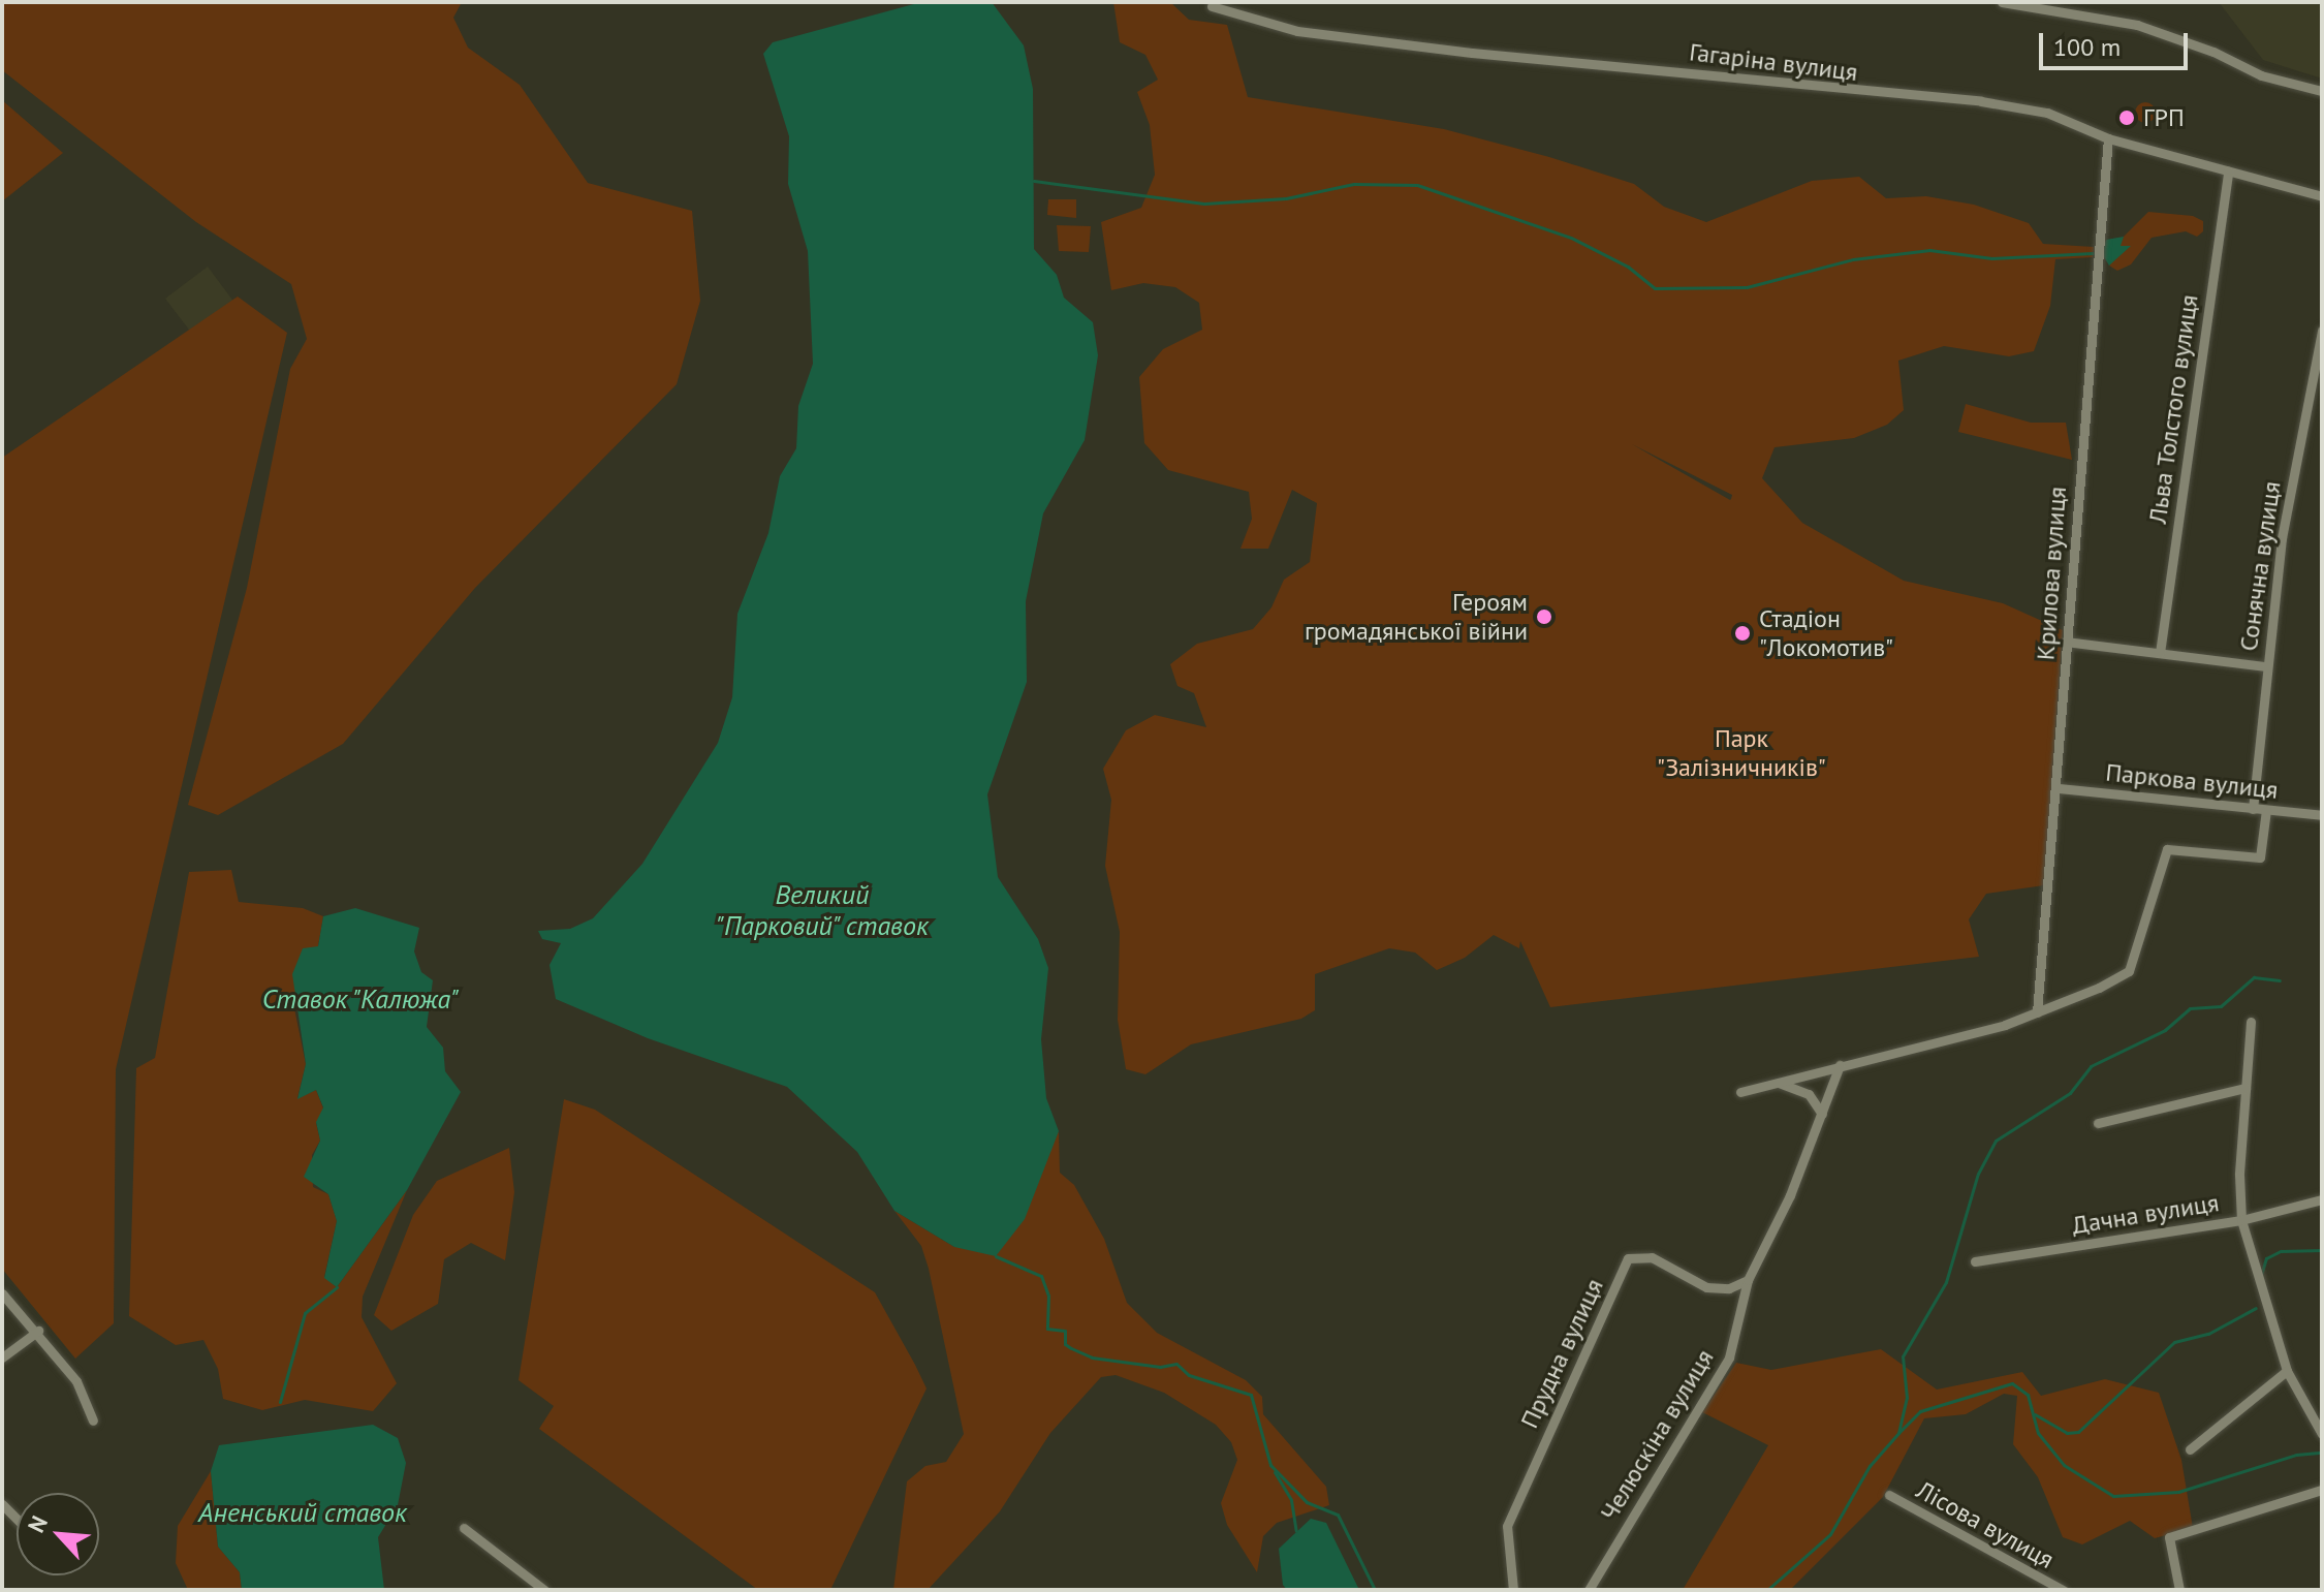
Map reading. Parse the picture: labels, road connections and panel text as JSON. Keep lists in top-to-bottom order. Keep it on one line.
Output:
{"streets":{"street":["Гагаріна вулиця","Льва Толстого вулиця","Сонячна вулиця","Крилова вулиця","Паркова вулиця","Дачна вулиця","Прудна вулиця","Челюскіна вулиця","Лісова вулиця"]},"crossings":[["Гагаріна вулиця","Льва Толстого вулиця"],["Гагаріна вулиця","Крилова вулиця"],["Сонячна вулиця","Паркова вулиця"],["Крилова вулиця","Паркова вулиця"],["Прудна вулиця","Челюскіна вулиця"]],"water":["Великий \"Парковий\" ставок","Ставок \"Калюжа\"","Аненський ставок"],"parks":["Парк \"Залізничників\""],"places":["ГРП","Героям громадянської війни","Стадіон \"Локомотив\""],"scale_bar":"100 m","north":"top left"}
